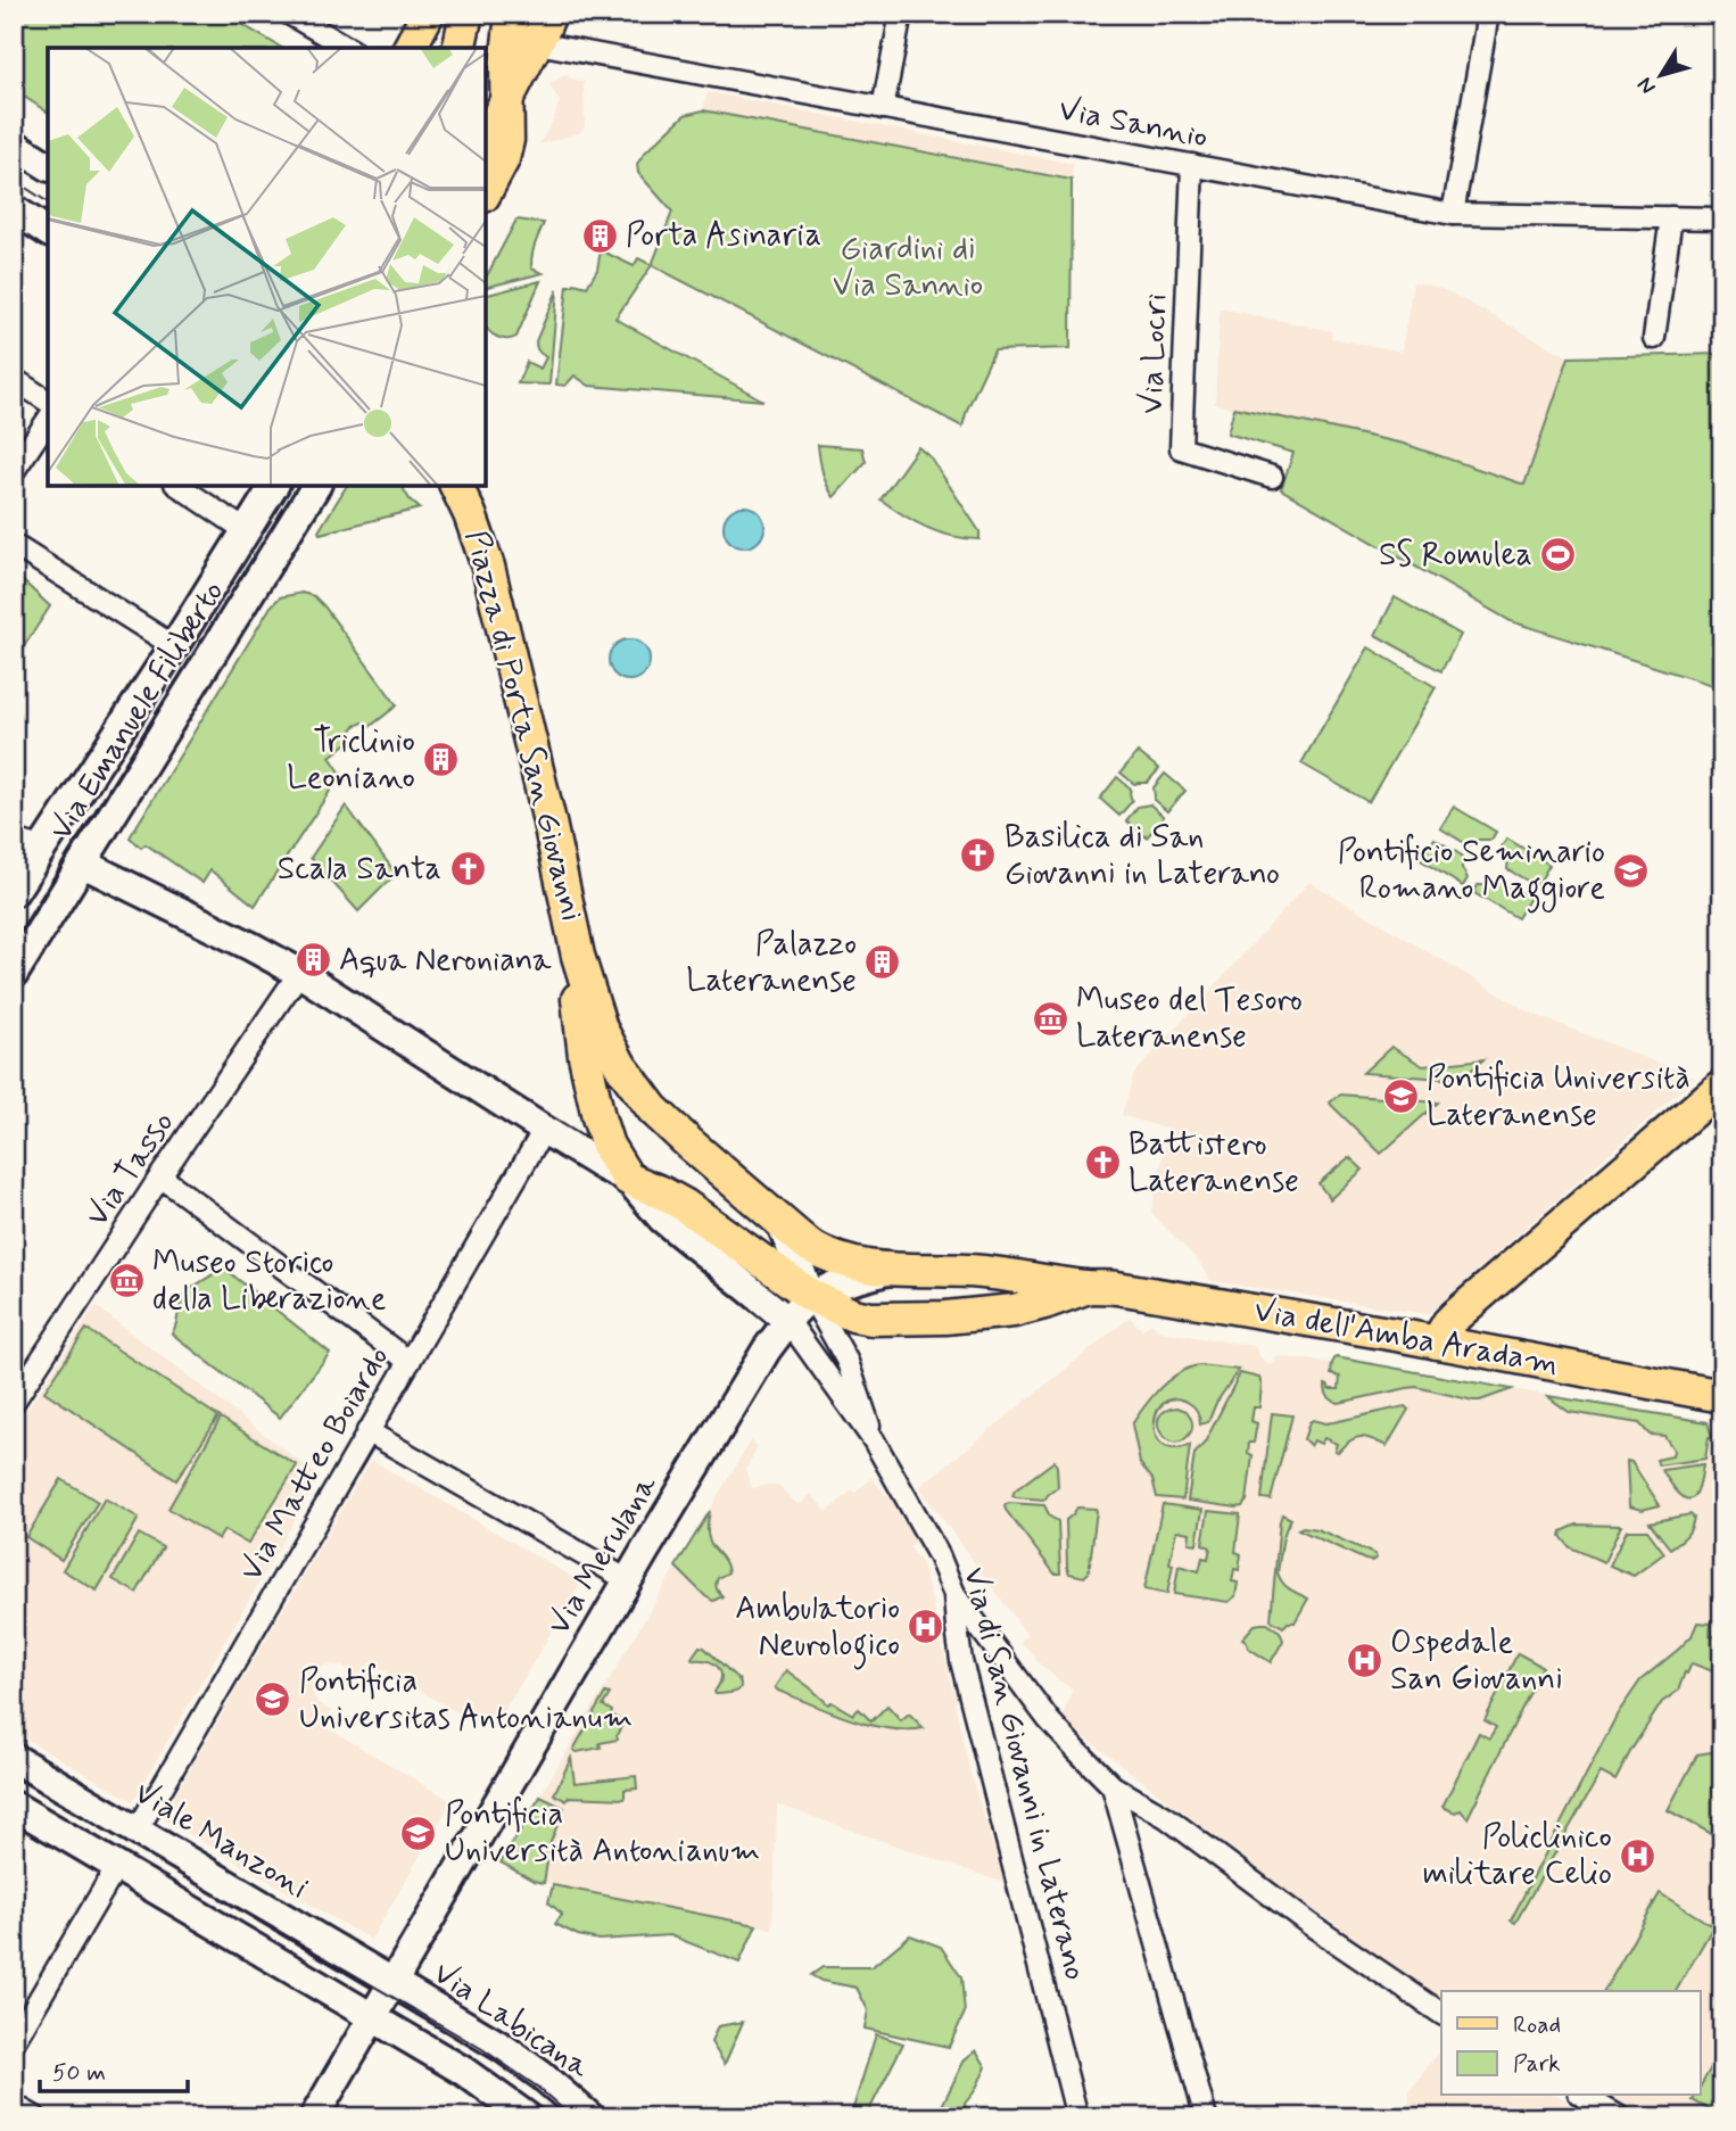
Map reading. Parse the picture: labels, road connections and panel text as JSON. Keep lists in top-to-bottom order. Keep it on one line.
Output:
{"streets":{"main road":["Via Emanuele Filiberto","Piazza di Porta San Giovanni","Via dell'Amba Aradam","Via Merulana","Viale Manzoni","Via Labicana"],"street":["Via Sannio","Via Locri","Via Tasso","Via Matteo Boiardo","Via di San Giovanni in Laterano"]},"crossings":[["Via Sannio","Via Locri"],["Piazza di Porta San Giovanni","Via dell'Amba Aradam"],["Via Matteo Boiardo","Viale Manzoni"],["Via Merulana","Viale Manzoni"],["Via Merulana","Via Labicana"],["Viale Manzoni","Via Labicana"]],"parks":["Giardini di Via Sannio"],"places":{"building":["Porta Asinaria","Triclinio Leoniano","Aqua Neroniana","Palazzo Lateranense"],"sports":["SS Romulea"],"church":["Basilica di San Giovanni in Laterano","Scala Santa","Battistero Lateranense"],"school or university":["Pontificio Seminario Romano Maggiore","Pontificia Università Lateranense","Pontificia Universitas Antonianum","Pontificia Università Antonianum"],"museum":["Museo del Tesoro Lateranense","Museo Storico della Liberazione"],"hospital":["Ambulatorio Neurologico","Ospedale San Giovanni","Policlinico militare Celio"]},"legend":["Road","Park"],"scale_bar":"50 m","north":"bottom left"}
